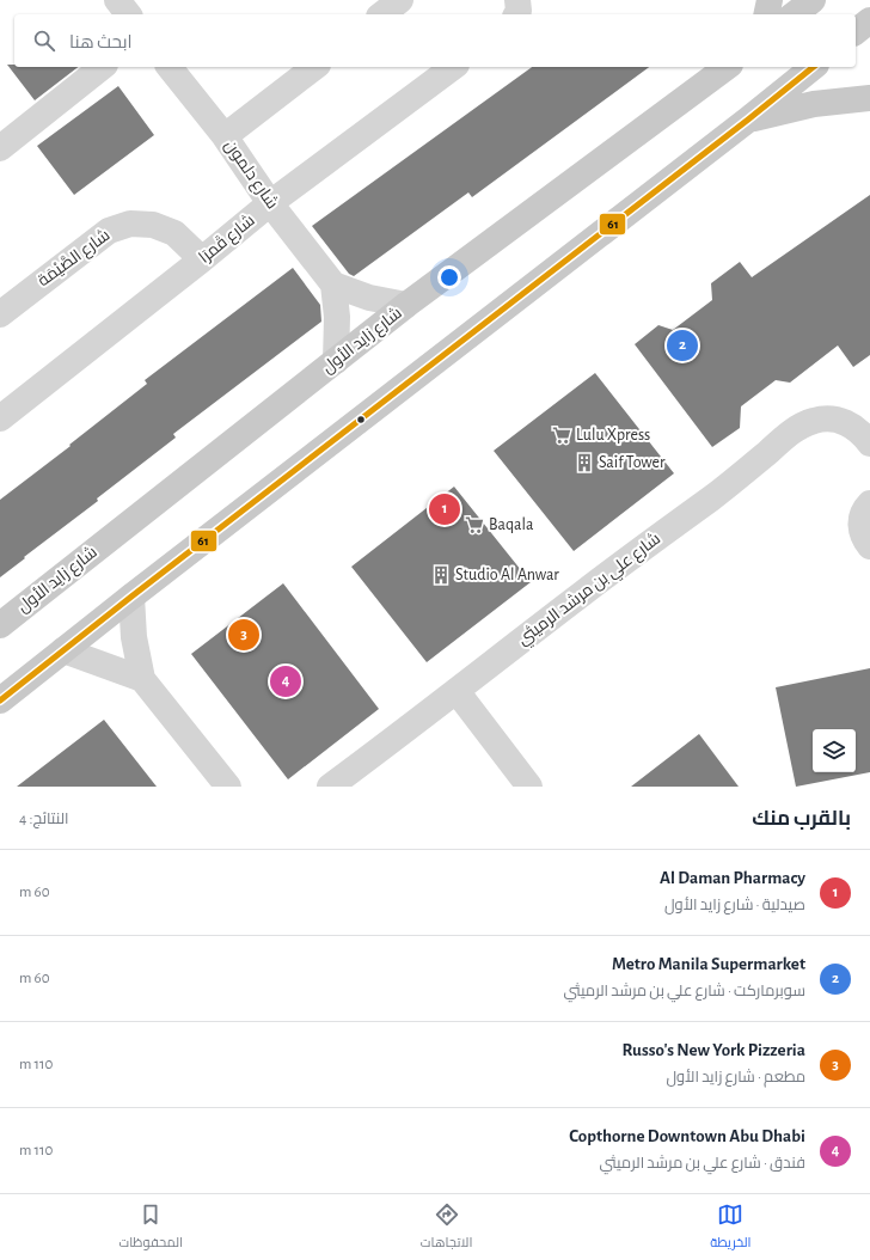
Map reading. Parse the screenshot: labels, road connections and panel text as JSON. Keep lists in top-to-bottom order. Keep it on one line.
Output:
{"streets":{"main road":["شارع زايد الأول"],"street":["شارع دلمون","شارع قَمرَا","شارع الصَّيْمَة","شارع علي بن مرشد الرميثي"]},"crossings":[["شارع دلمون","شارع قَمرَا"],["شارع قَمرَا","شارع الصَّيْمَة"]],"places":{"supermarket":["Lulu Xpress","Baqala"],"building":["Saif Tower","Studio Al Anwar"]},"lines":["transit line 61"],"page":{"search":"ابحث هنا","pins":["2","1","3","4"],"heading":["بالقرب منك","النتائج: 4"],"list":[{"mark":"1","name":"Al Daman Pharmacy","note":"صيدلية · شارع زايد الأول","value":"60 m"},{"mark":"2","name":"Metro Manila Supermarket","note":"سوبرماركت · شارع علي بن مرشد الرميثي","value":"60 m"},{"mark":"3","name":"Russo's New York Pizzeria","note":"مطعم · شارع زايد الأول","value":"110 m"},{"mark":"4","name":"Copthorne Downtown Abu Dhabi","note":"فندق · شارع علي بن مرشد الرميثي","value":"110 m"}],"nav":["الخريطة","الاتجاهات","المحفوظات"]}}
